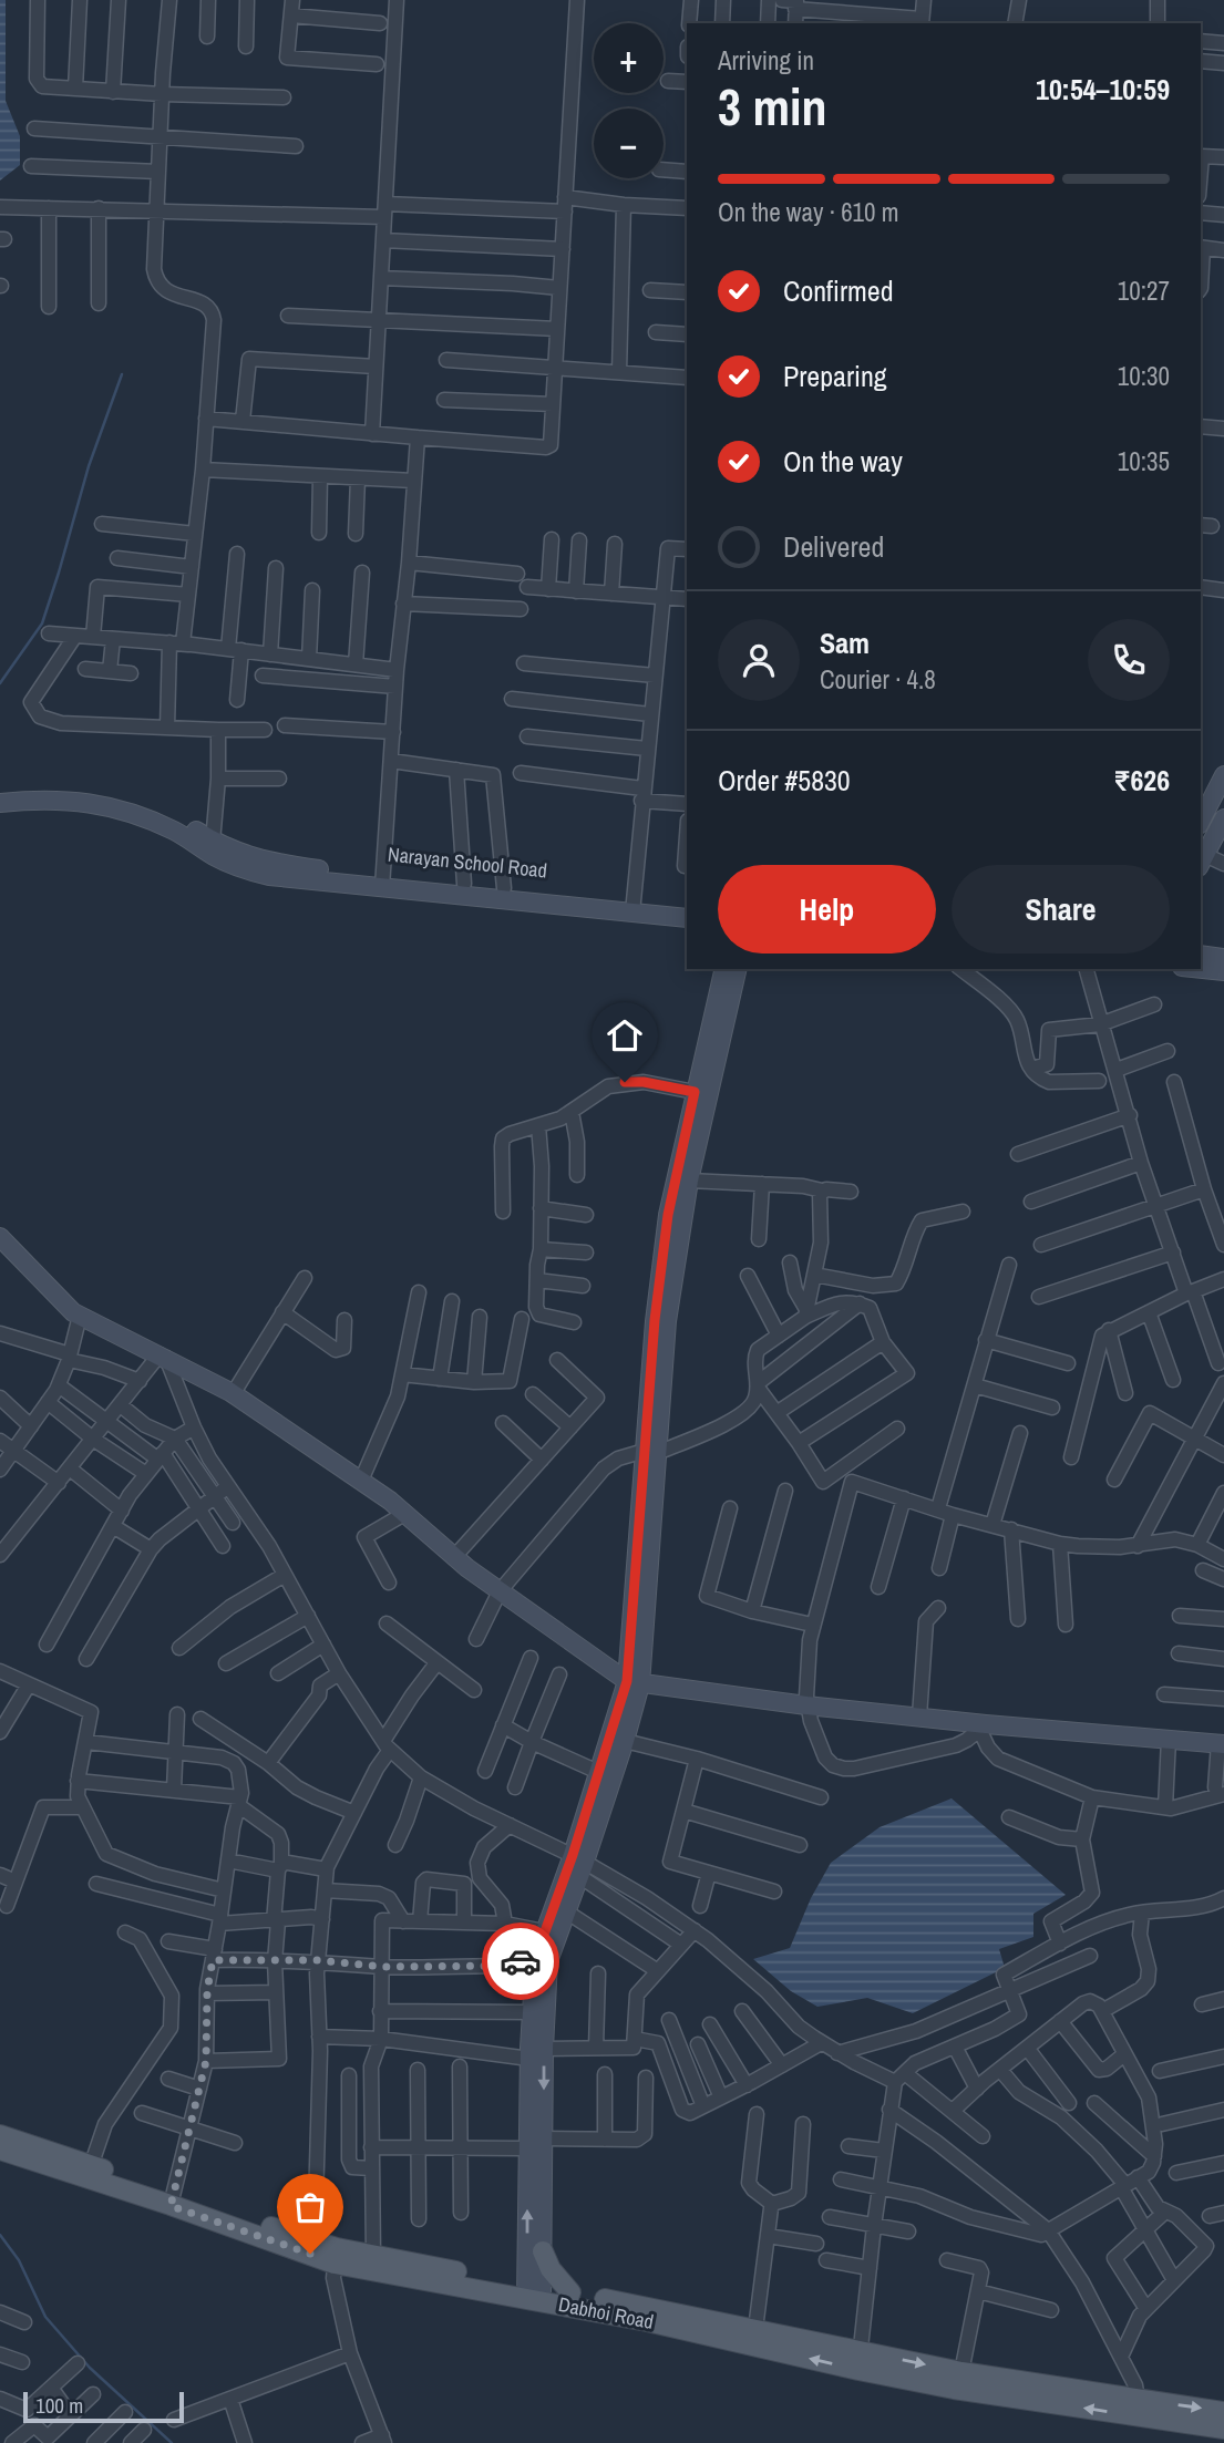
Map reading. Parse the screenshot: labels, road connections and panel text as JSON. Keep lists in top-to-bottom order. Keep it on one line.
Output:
{"streets":{"main road":["Dabhoi Road"],"street":["Narayan School Road"]},"scale_bar":"100 m","page":{"map_buttons":["+","−"],"heading":["3 min","Arriving in","10:54–10:59"],"panel":["Sam","Courier · 4.8","Order #5830","₹626"],"bar":"On the way · 610 m","list":[["Confirmed","10:27"],["Preparing","10:30"],["On the way","10:35"],"Delivered"],"buttons":["Help","Share"],"scale":"100 m"}}
